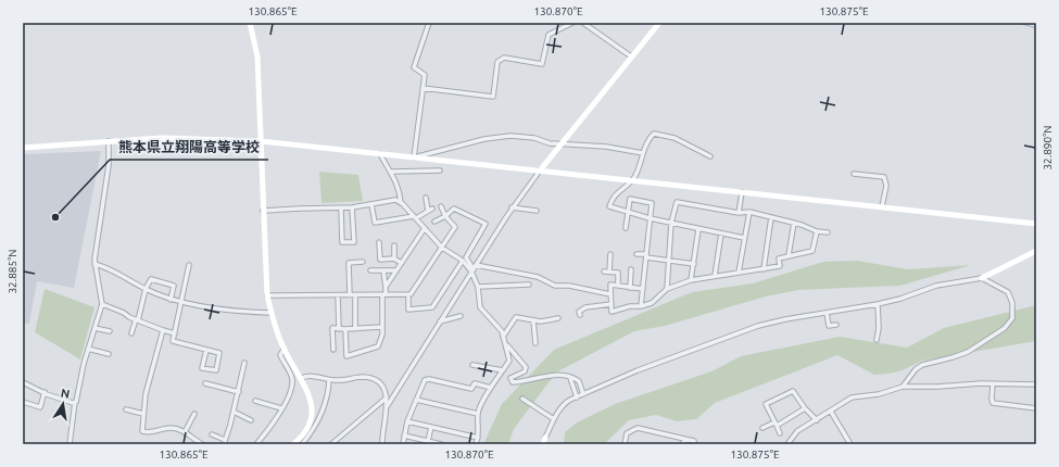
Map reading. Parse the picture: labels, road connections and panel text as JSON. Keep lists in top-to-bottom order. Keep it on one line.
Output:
{"places":["熊本県立翔陽高等学校"],"north":"top","coordinates":["130.865°E","130.870°E","130.875°E","32.890°N","32.885°N"]}
